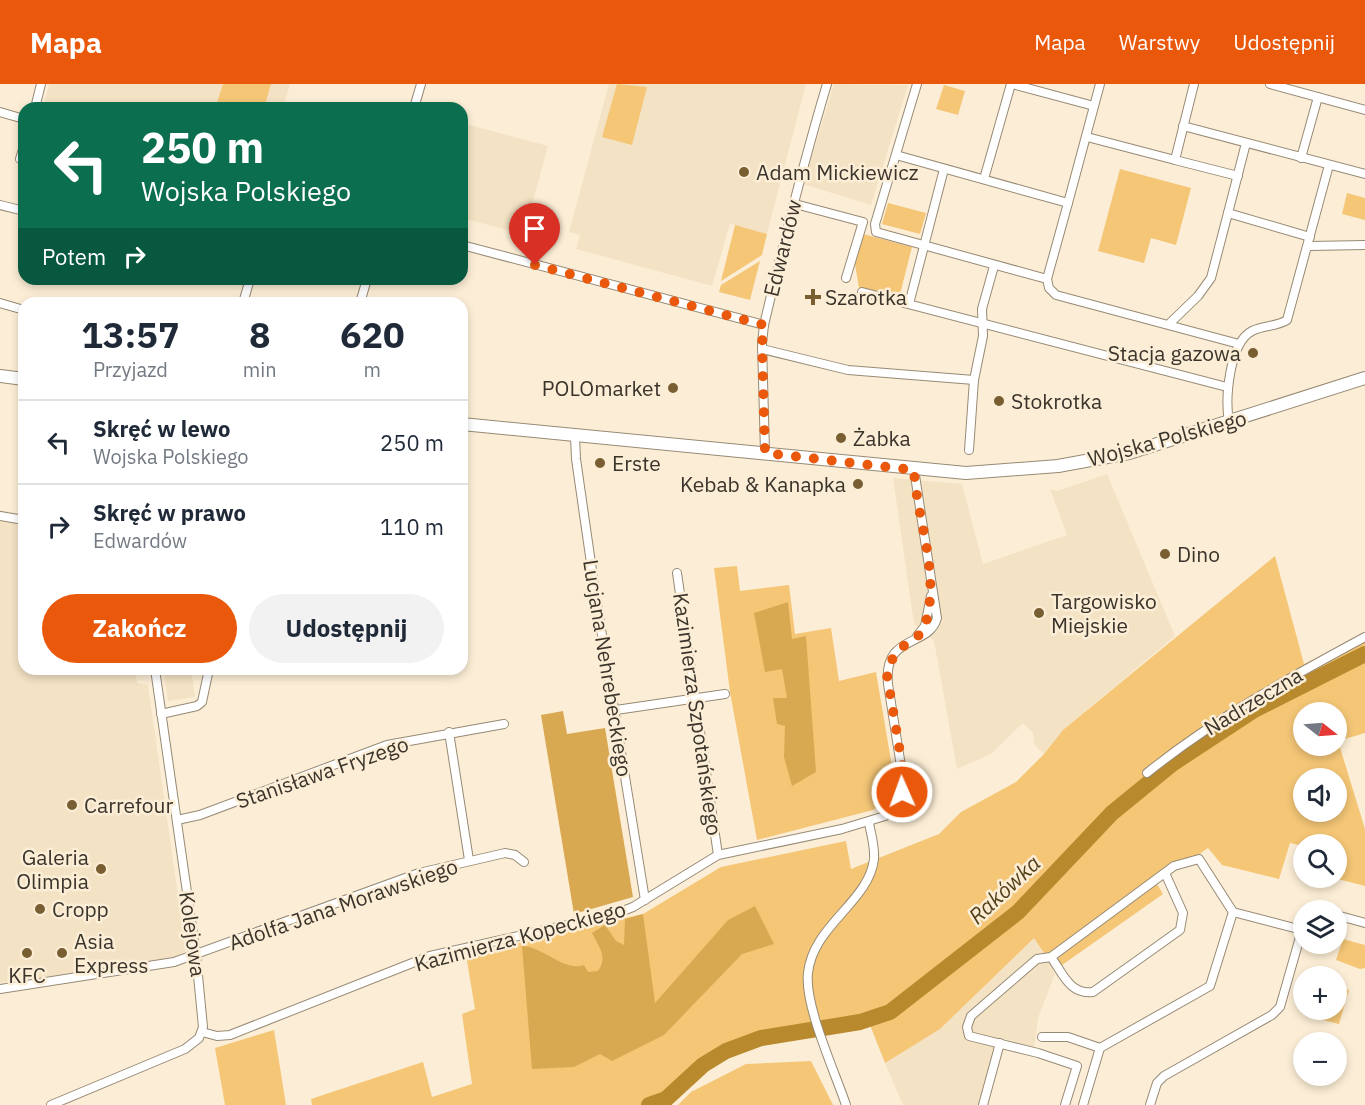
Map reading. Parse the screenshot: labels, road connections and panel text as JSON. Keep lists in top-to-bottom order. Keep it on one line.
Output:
{"streets":{"street":["Edwardów","Wojska Polskiego","Lucjana Nehrebeckiego","Nadrzeczna","Kazimierza Szpotańskiego","Stanisława Fryzego","Adolfa Jana Morawskiego","Kolejowa","Kazimierza Kopeckiego"]},"crossings":[["Edwardów","Wojska Polskiego"],["Wojska Polskiego","Lucjana Nehrebeckiego"],["Lucjana Nehrebeckiego","Kazimierza Kopeckiego"],["Kazimierza Szpotańskiego","Kazimierza Kopeckiego"],["Stanisława Fryzego","Kolejowa"],["Adolfa Jana Morawskiego","Kolejowa"],["Kolejowa","Kazimierza Kopeckiego"]],"water":["Rakówka"],"places":{"other":["Adam Mickiewicz","Stacja gazowa","POLOmarket","Stokrotka","Żabka","Erste","Kebab & Kanapka","Dino","Targowisko Miejskie","Carrefour","Galeria Olimpia","Cropp","KFC","Asia Express"],"health":["Szarotka"]},"north":"right","page":{"header":"Mapa","nav":["Mapa","Warstwy","Udostępnij"],"turn":["250 m","Wojska Polskiego"],"then":"Potem","eta":["13:57","Przyjazd","8","min","620","m"],"list":[{"name":"Skręć w lewo","note":"Wojska Polskiego","value":"250 m"},{"name":"Skręć w prawo","note":"Edwardów","value":"110 m"}],"buttons":["Zakończ","Udostępnij"],"map_buttons":["+","−"]}}
